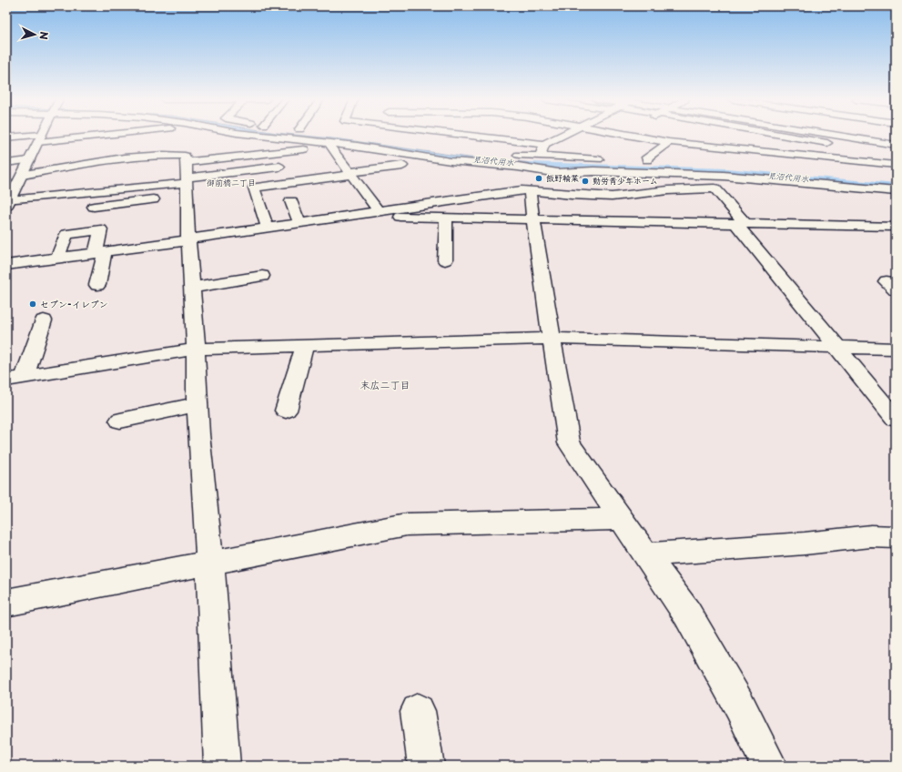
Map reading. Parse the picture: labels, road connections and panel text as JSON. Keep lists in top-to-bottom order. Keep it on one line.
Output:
{"districts":["御前橋二丁目","末広二丁目"],"water":["見沼代用水"],"places":["飯野輪業","勤労青少年ホーム","セブン-イレブン"],"north":"right"}
